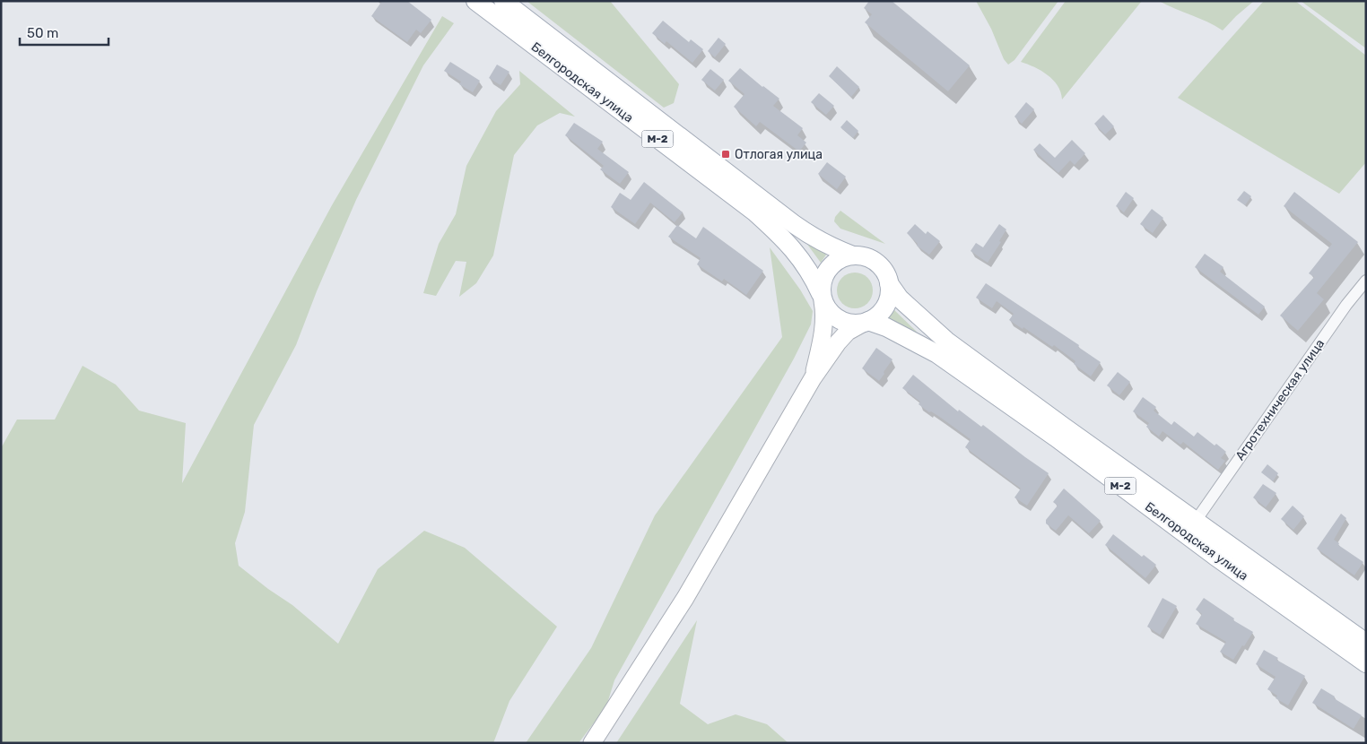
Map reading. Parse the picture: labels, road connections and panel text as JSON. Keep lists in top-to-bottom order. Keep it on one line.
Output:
{"streets":{"main road":["Белгородская улица","М-2"],"street":["Агротехническая улица"]},"crossings":[["Белгородская улица","М-2"],["Белгородская улица","Агротехническая улица"]],"places":{"transit":["Отлогая улица"]},"scale_bar":"50 m"}
